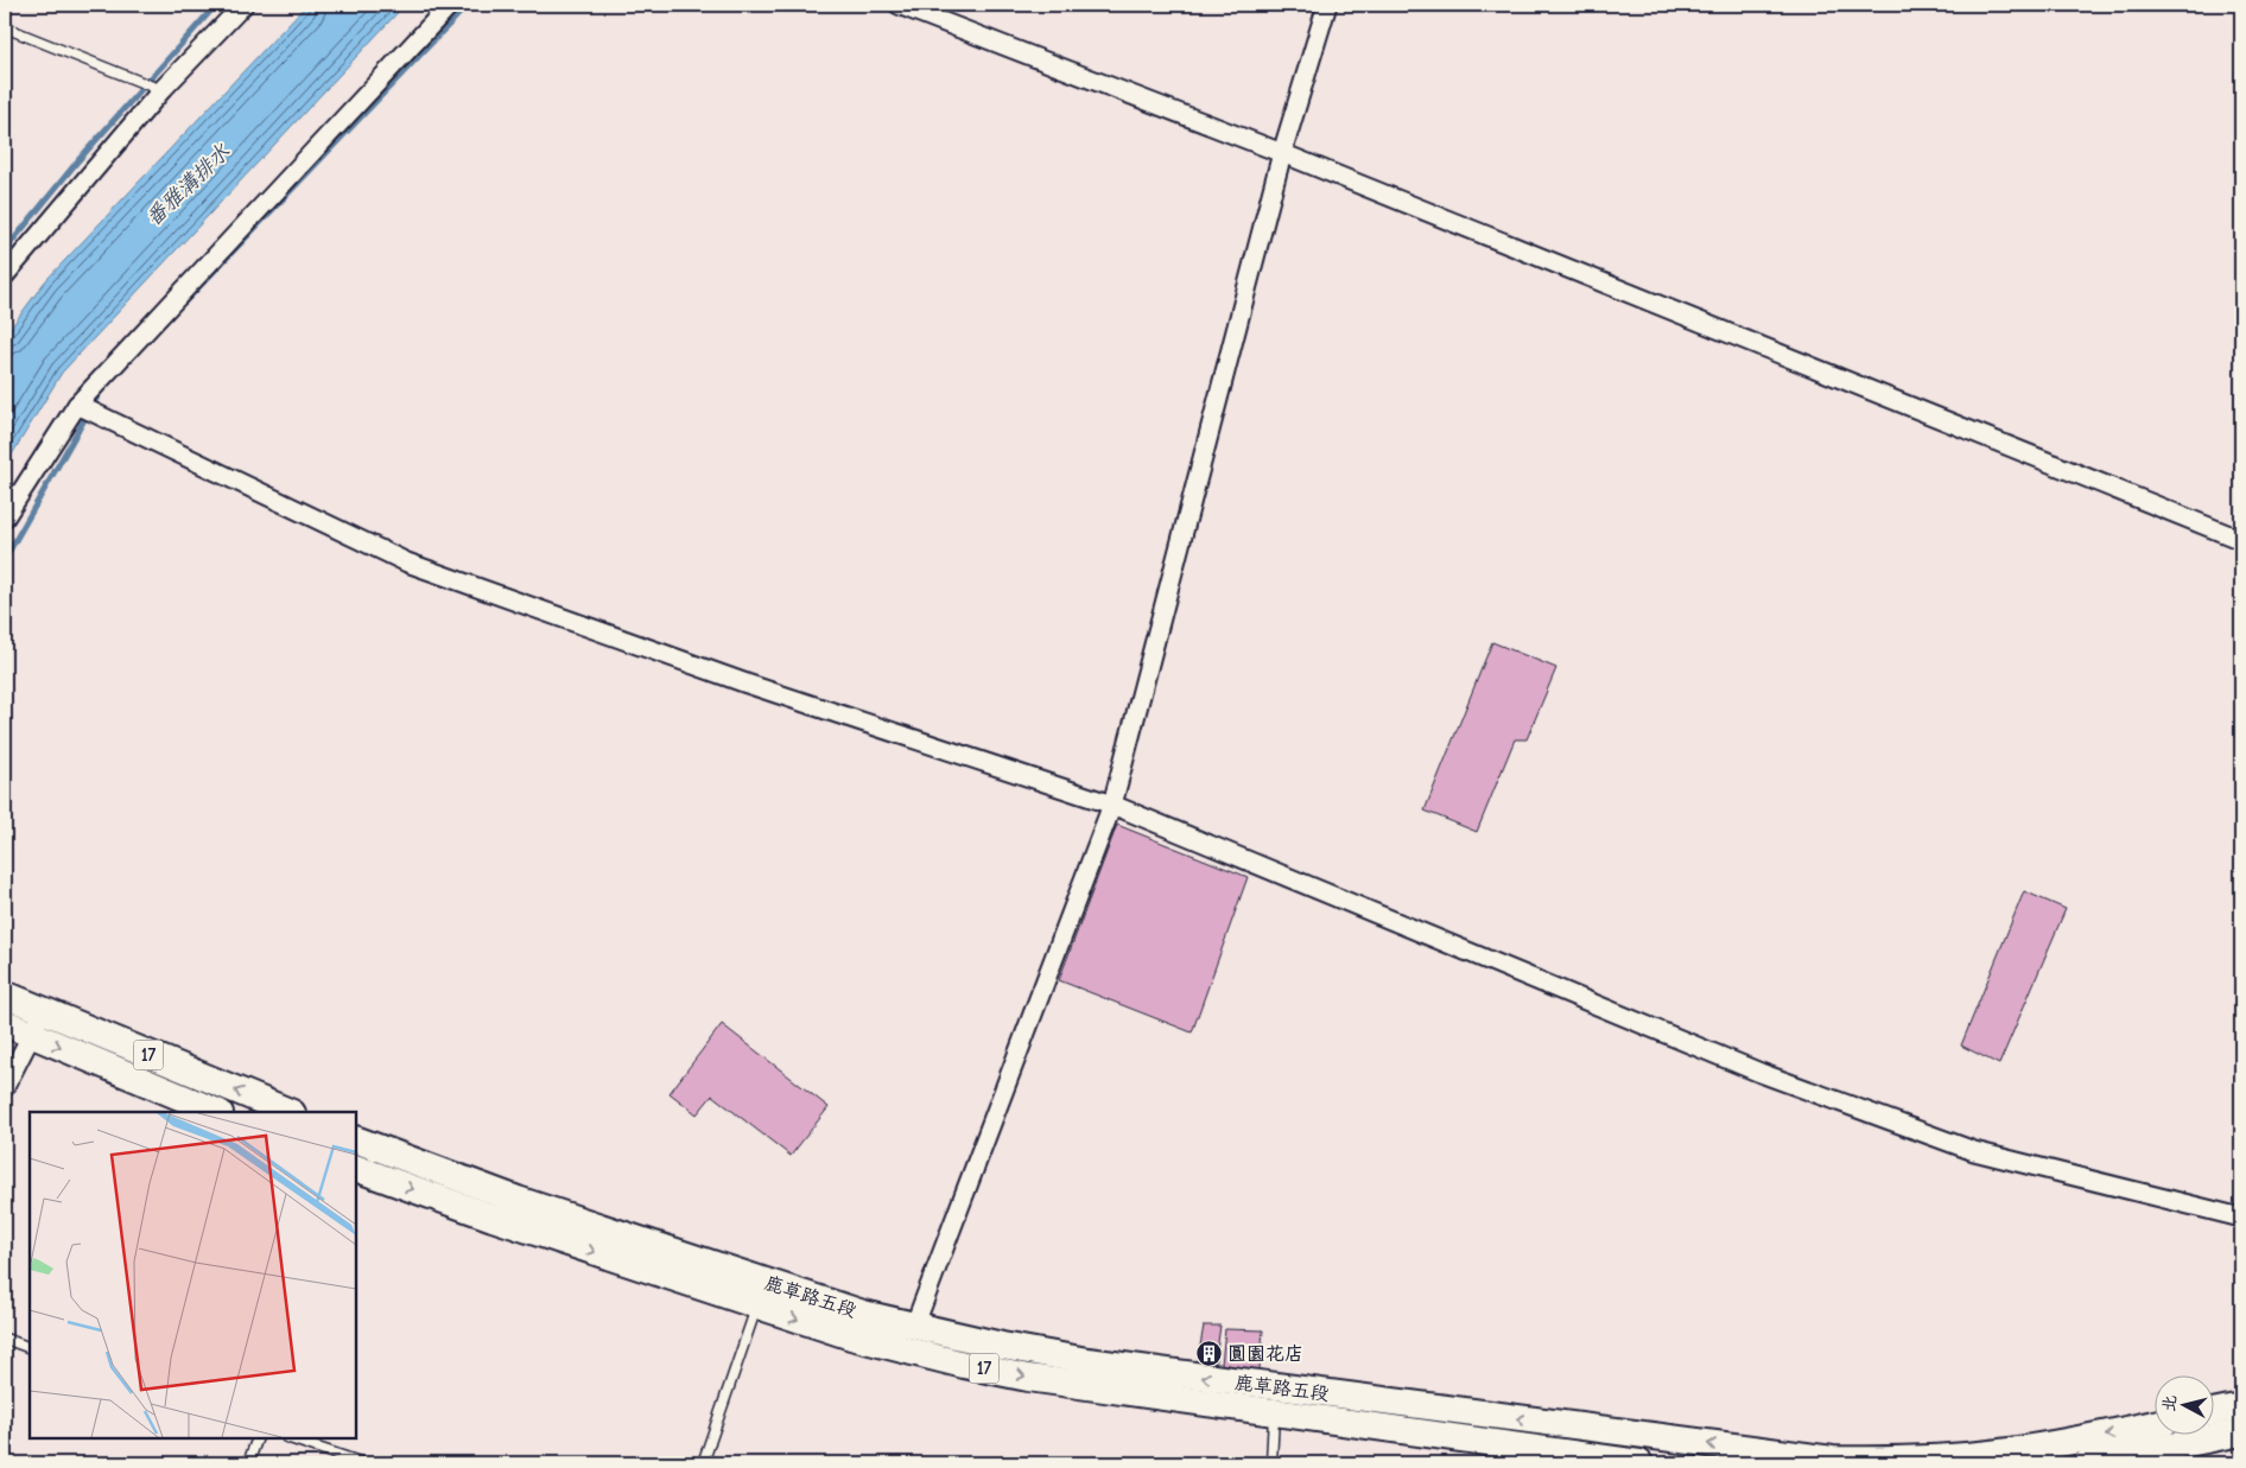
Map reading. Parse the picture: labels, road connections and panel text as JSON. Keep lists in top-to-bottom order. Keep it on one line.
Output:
{"streets":{"main road":["17","鹿草路五段"]},"water":["番雅溝排水"],"places":{"building":["圓園花店"]},"north":"left"}
